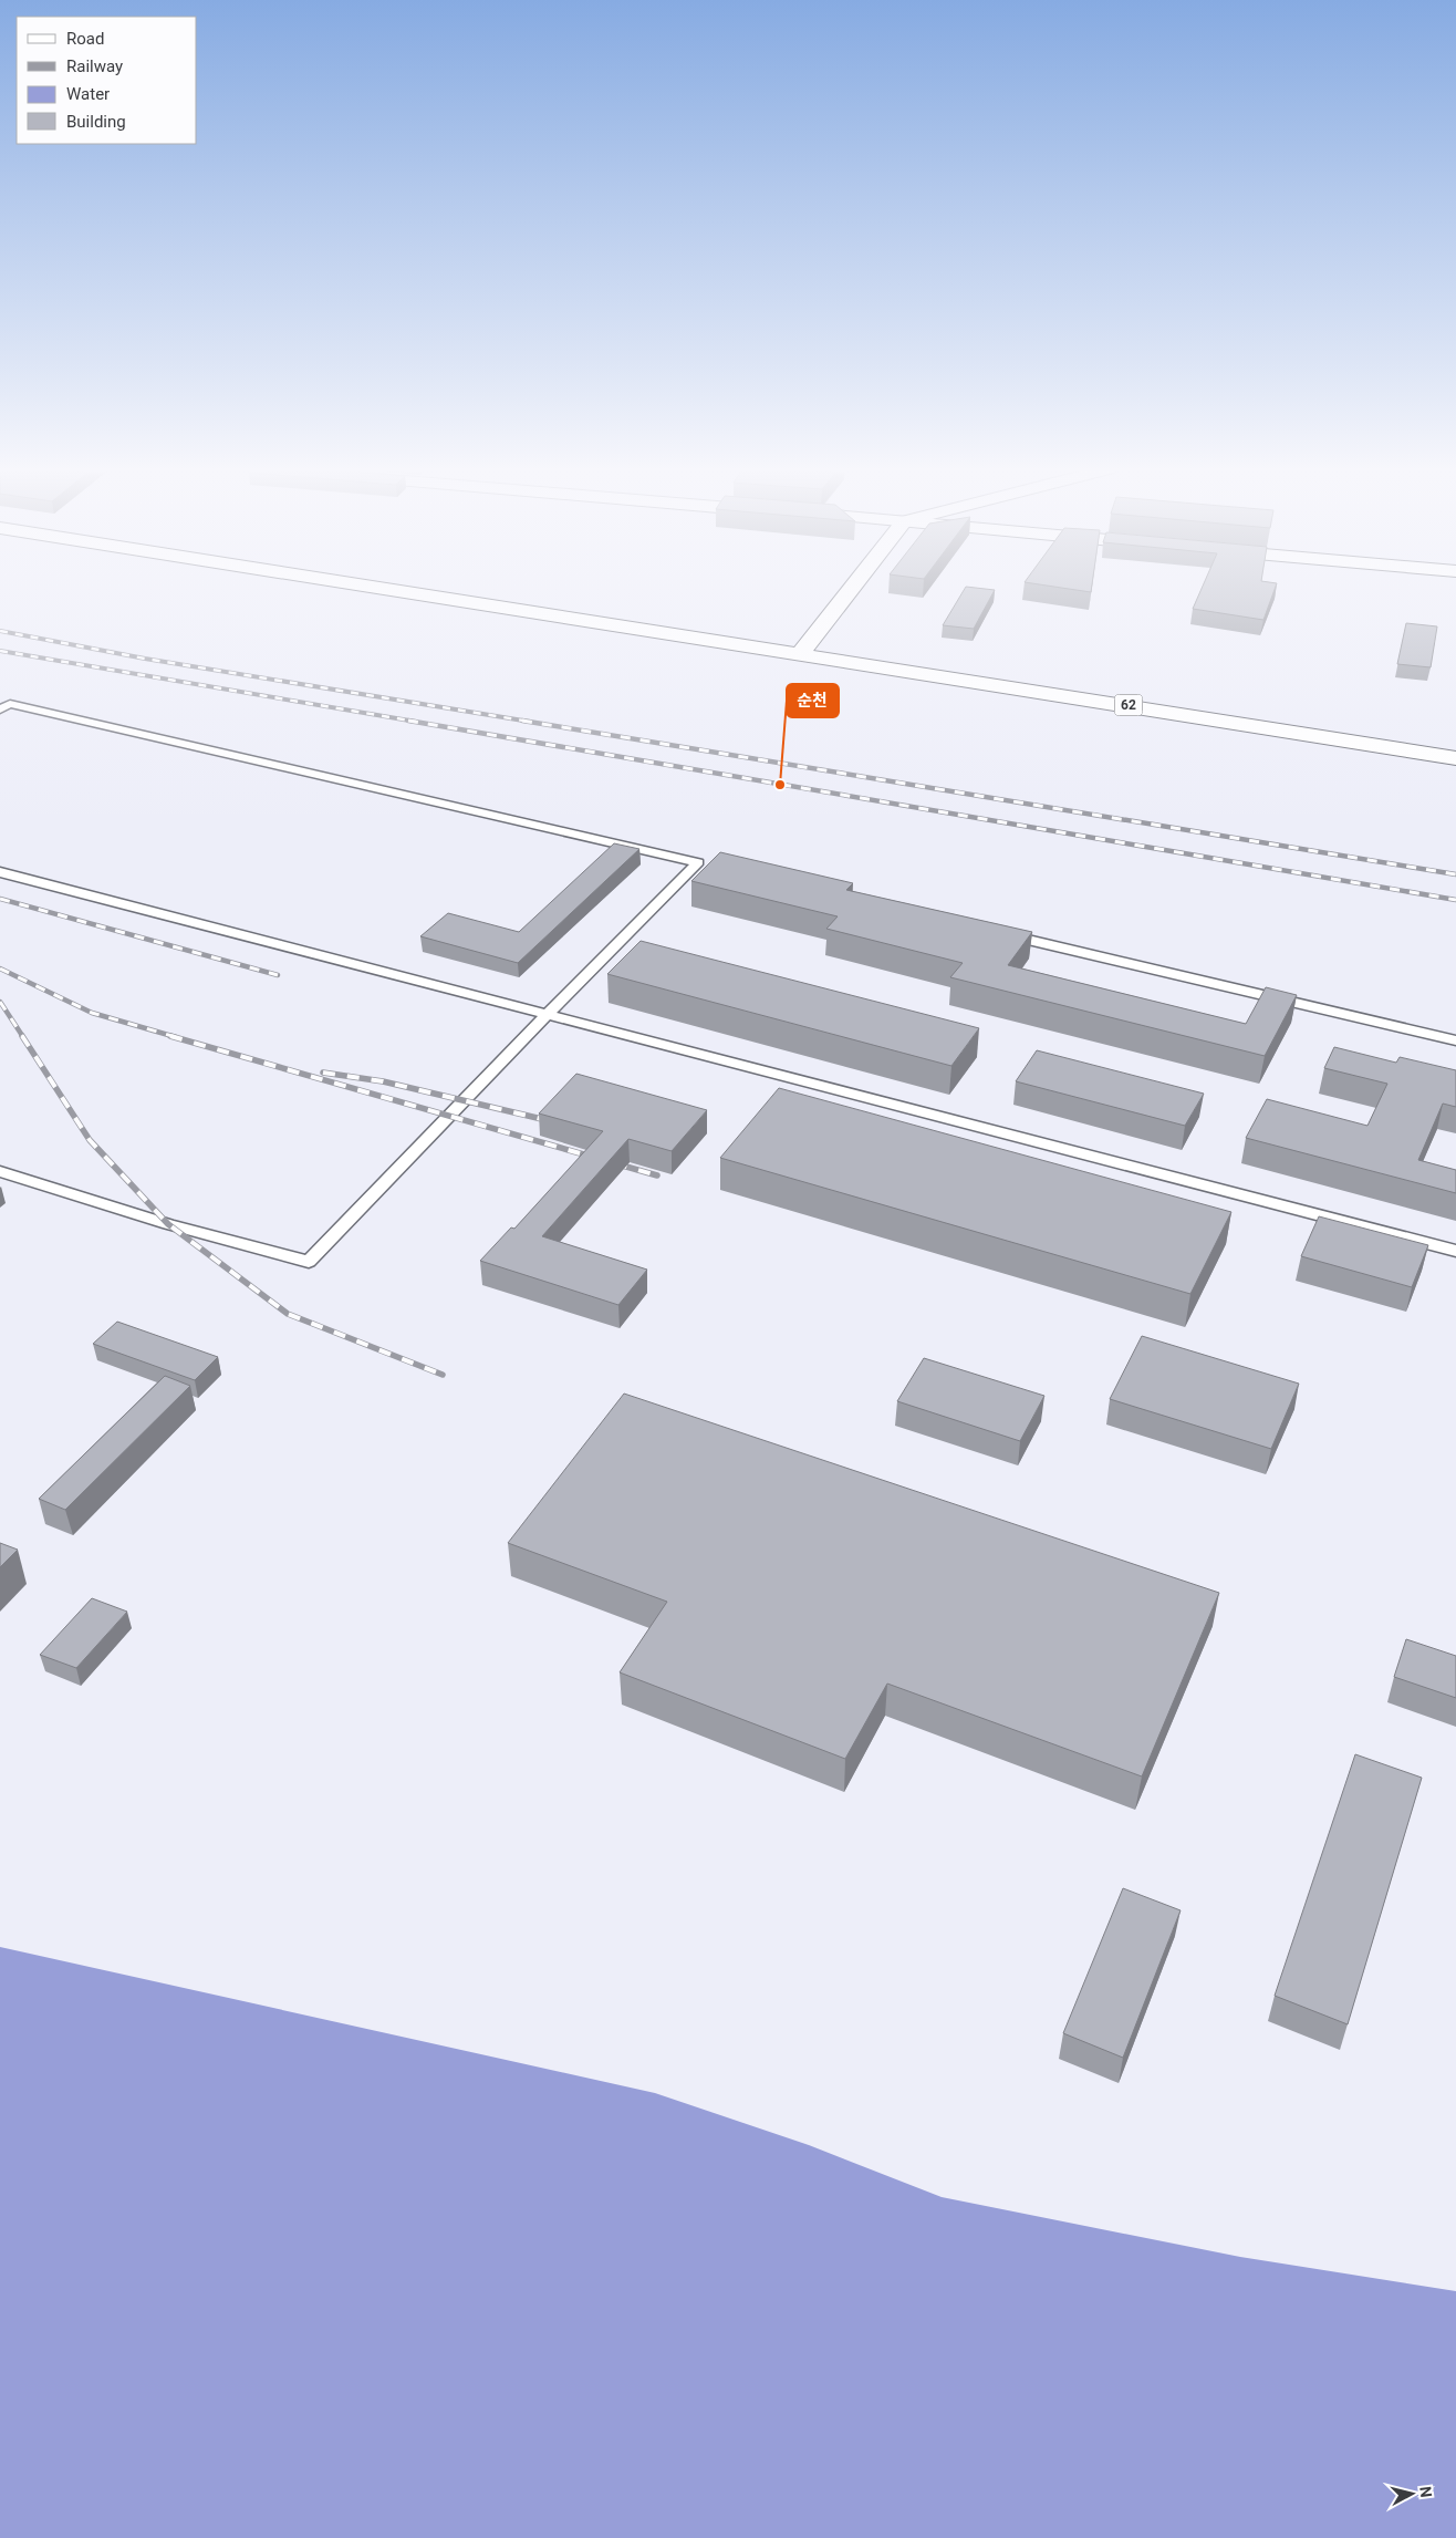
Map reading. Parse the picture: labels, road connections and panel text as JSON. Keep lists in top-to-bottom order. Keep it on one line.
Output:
{"streets":{"main road":["62"]},"places":["순천"],"legend":["Road","Railway","Water","Building"],"north":"right"}
